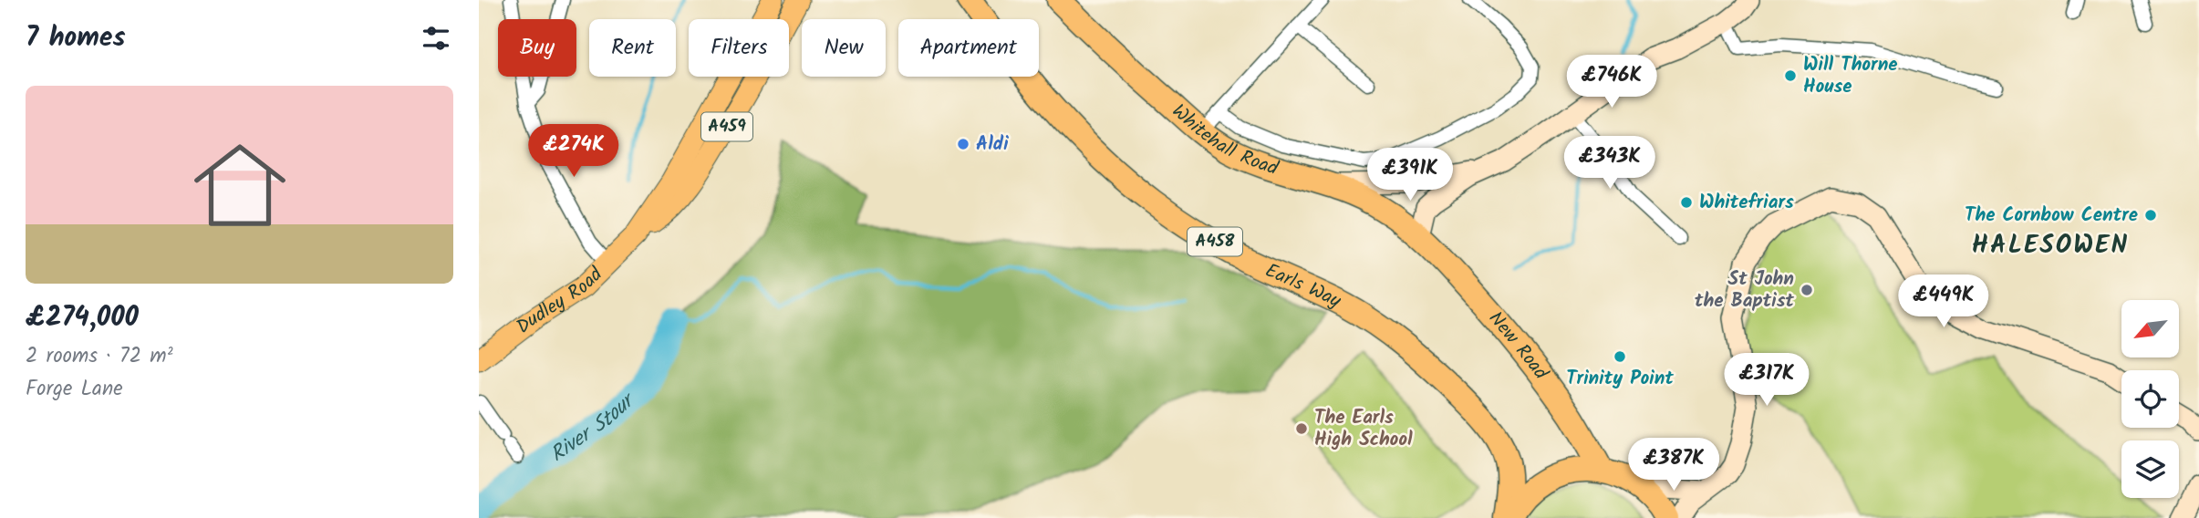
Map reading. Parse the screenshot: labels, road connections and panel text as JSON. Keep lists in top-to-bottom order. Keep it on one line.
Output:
{"streets":{"highway":["Whitehall Road","A458","Earls Way","New Road"],"main road":["A459","Dudley Road"]},"crossings":[["A459","Dudley Road"],["Whitehall Road","New Road"],["A458","Earls Way"],["A458","New Road"]],"districts":["HALESOWEN"],"water":["River Stour"],"places":["Will Thorne House","Aldi","Whitefriars","The Cornbow Centre","St John the Baptist","Trinity Point","The Earls High School"],"north":"bottom left","page":{"heading":"7 homes","chip":["Buy","Rent","Filters","New","Apartment"],"price":["£746K","£274K","£343K","£391K","£449K","£317K","£387K"],"list":[{"name":"£274,000","note":"2 rooms · 72 m² · Forge Lane"}]}}
